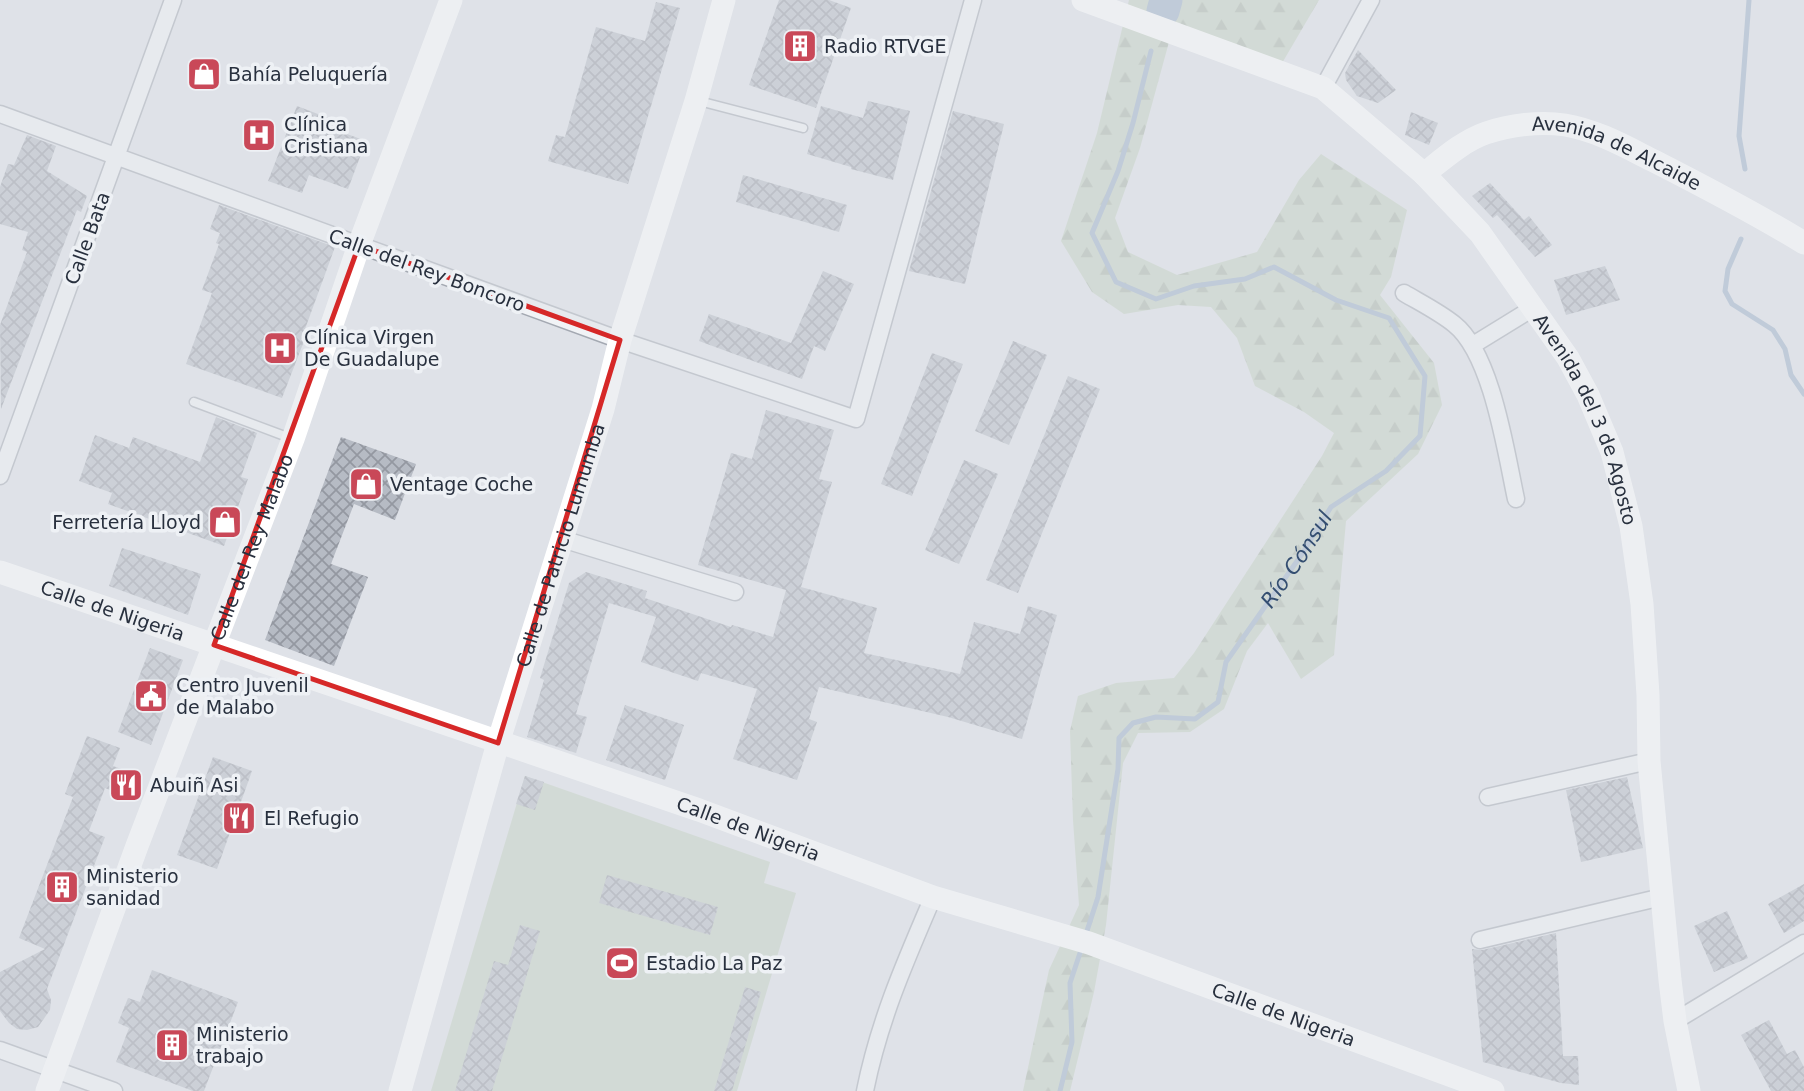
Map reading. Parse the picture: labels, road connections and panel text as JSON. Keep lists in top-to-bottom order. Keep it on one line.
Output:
{"streets":{"main road":["Avenida de Alcaide","Avenida del 3 de Agosto","Calle de Patricio Lumumba","Calle del Rey Malabo","Calle de Nigeria"],"street":["Calle Bata","Calle del Rey Boncoro"]},"crossings":[["Avenida de Alcaide","Avenida del 3 de Agosto"],["Calle Bata","Calle del Rey Boncoro"],["Calle del Rey Boncoro","Calle de Patricio Lumumba"],["Calle del Rey Boncoro","Calle del Rey Malabo"],["Calle de Patricio Lumumba","Calle de Nigeria"],["Calle del Rey Malabo","Calle de Nigeria"]],"water":["Río Cónsul"],"places":{"building":["Radio RTVGE","Ministerio sanidad","Ministerio trabajo"],"shop":["Bahía Peluquería","Ventage Coche","Ferretería Lloyd"],"hospital":["Clínica Cristiana","Clínica Virgen De Guadalupe"],"public building":["Centro Juvenil de Malabo"],"restaurant":["Abuiñ Asi","El Refugio"],"sports":["Estadio La Paz"]}}
